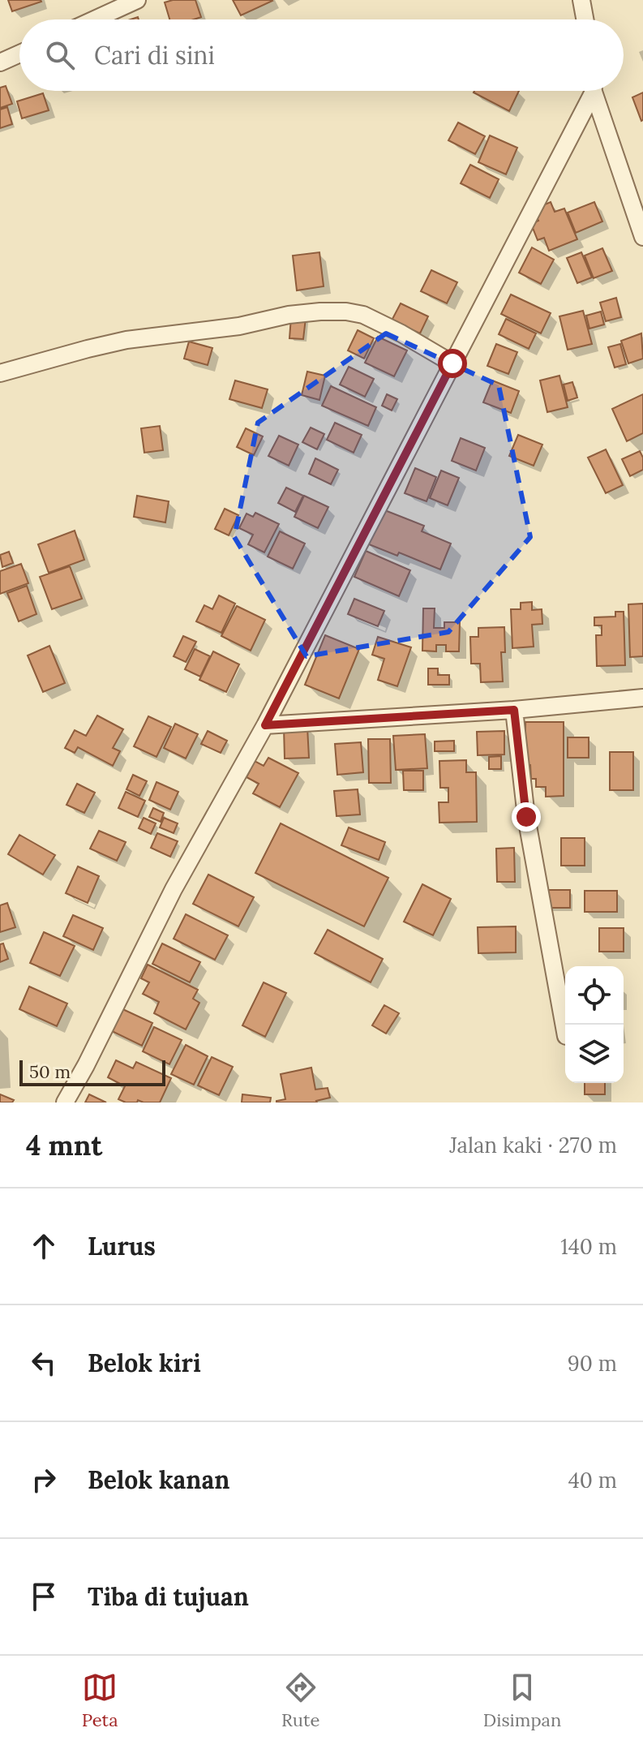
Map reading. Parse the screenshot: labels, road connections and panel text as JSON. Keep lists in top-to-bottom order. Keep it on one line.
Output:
{"scale_bar":"50 m","page":{"search":"Cari di sini","scale":"50 m","heading":["4 mnt","Jalan kaki · 270 m"],"list":[["Lurus","140 m"],["Belok kiri","90 m"],["Belok kanan","40 m"],"Tiba di tujuan"],"nav":["Peta","Rute","Disimpan"]}}
